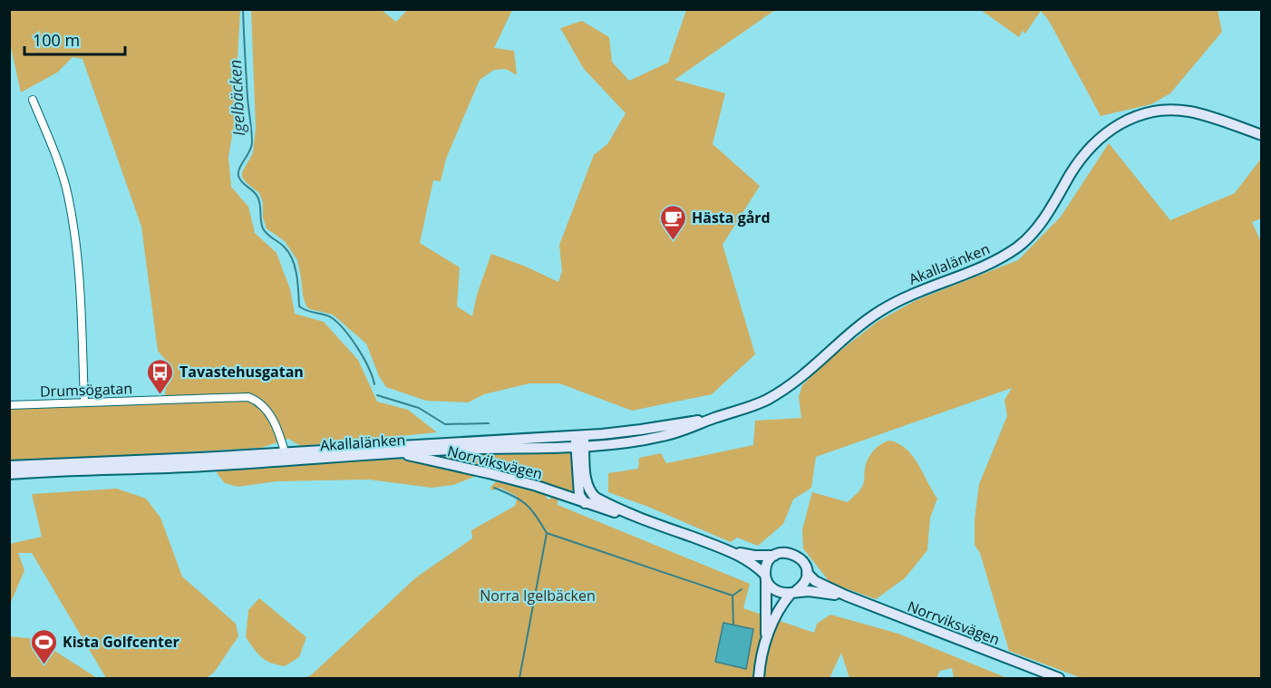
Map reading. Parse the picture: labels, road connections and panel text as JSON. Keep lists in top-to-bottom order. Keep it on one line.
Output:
{"streets":{"main road":["Akallalänken","Norrviksvägen"],"street":["Drumsögatan"]},"crossings":[["Akallalänken","Drumsögatan"],["Akallalänken","Norrviksvägen"]],"water":["Igelbäcken"],"parks":["Norra Igelbäcken"],"places":{"cafe":["Hästa gård"],"bus stop":["Tavastehusgatan"],"sports":["Kista Golfcenter"]},"scale_bar":"100 m"}
